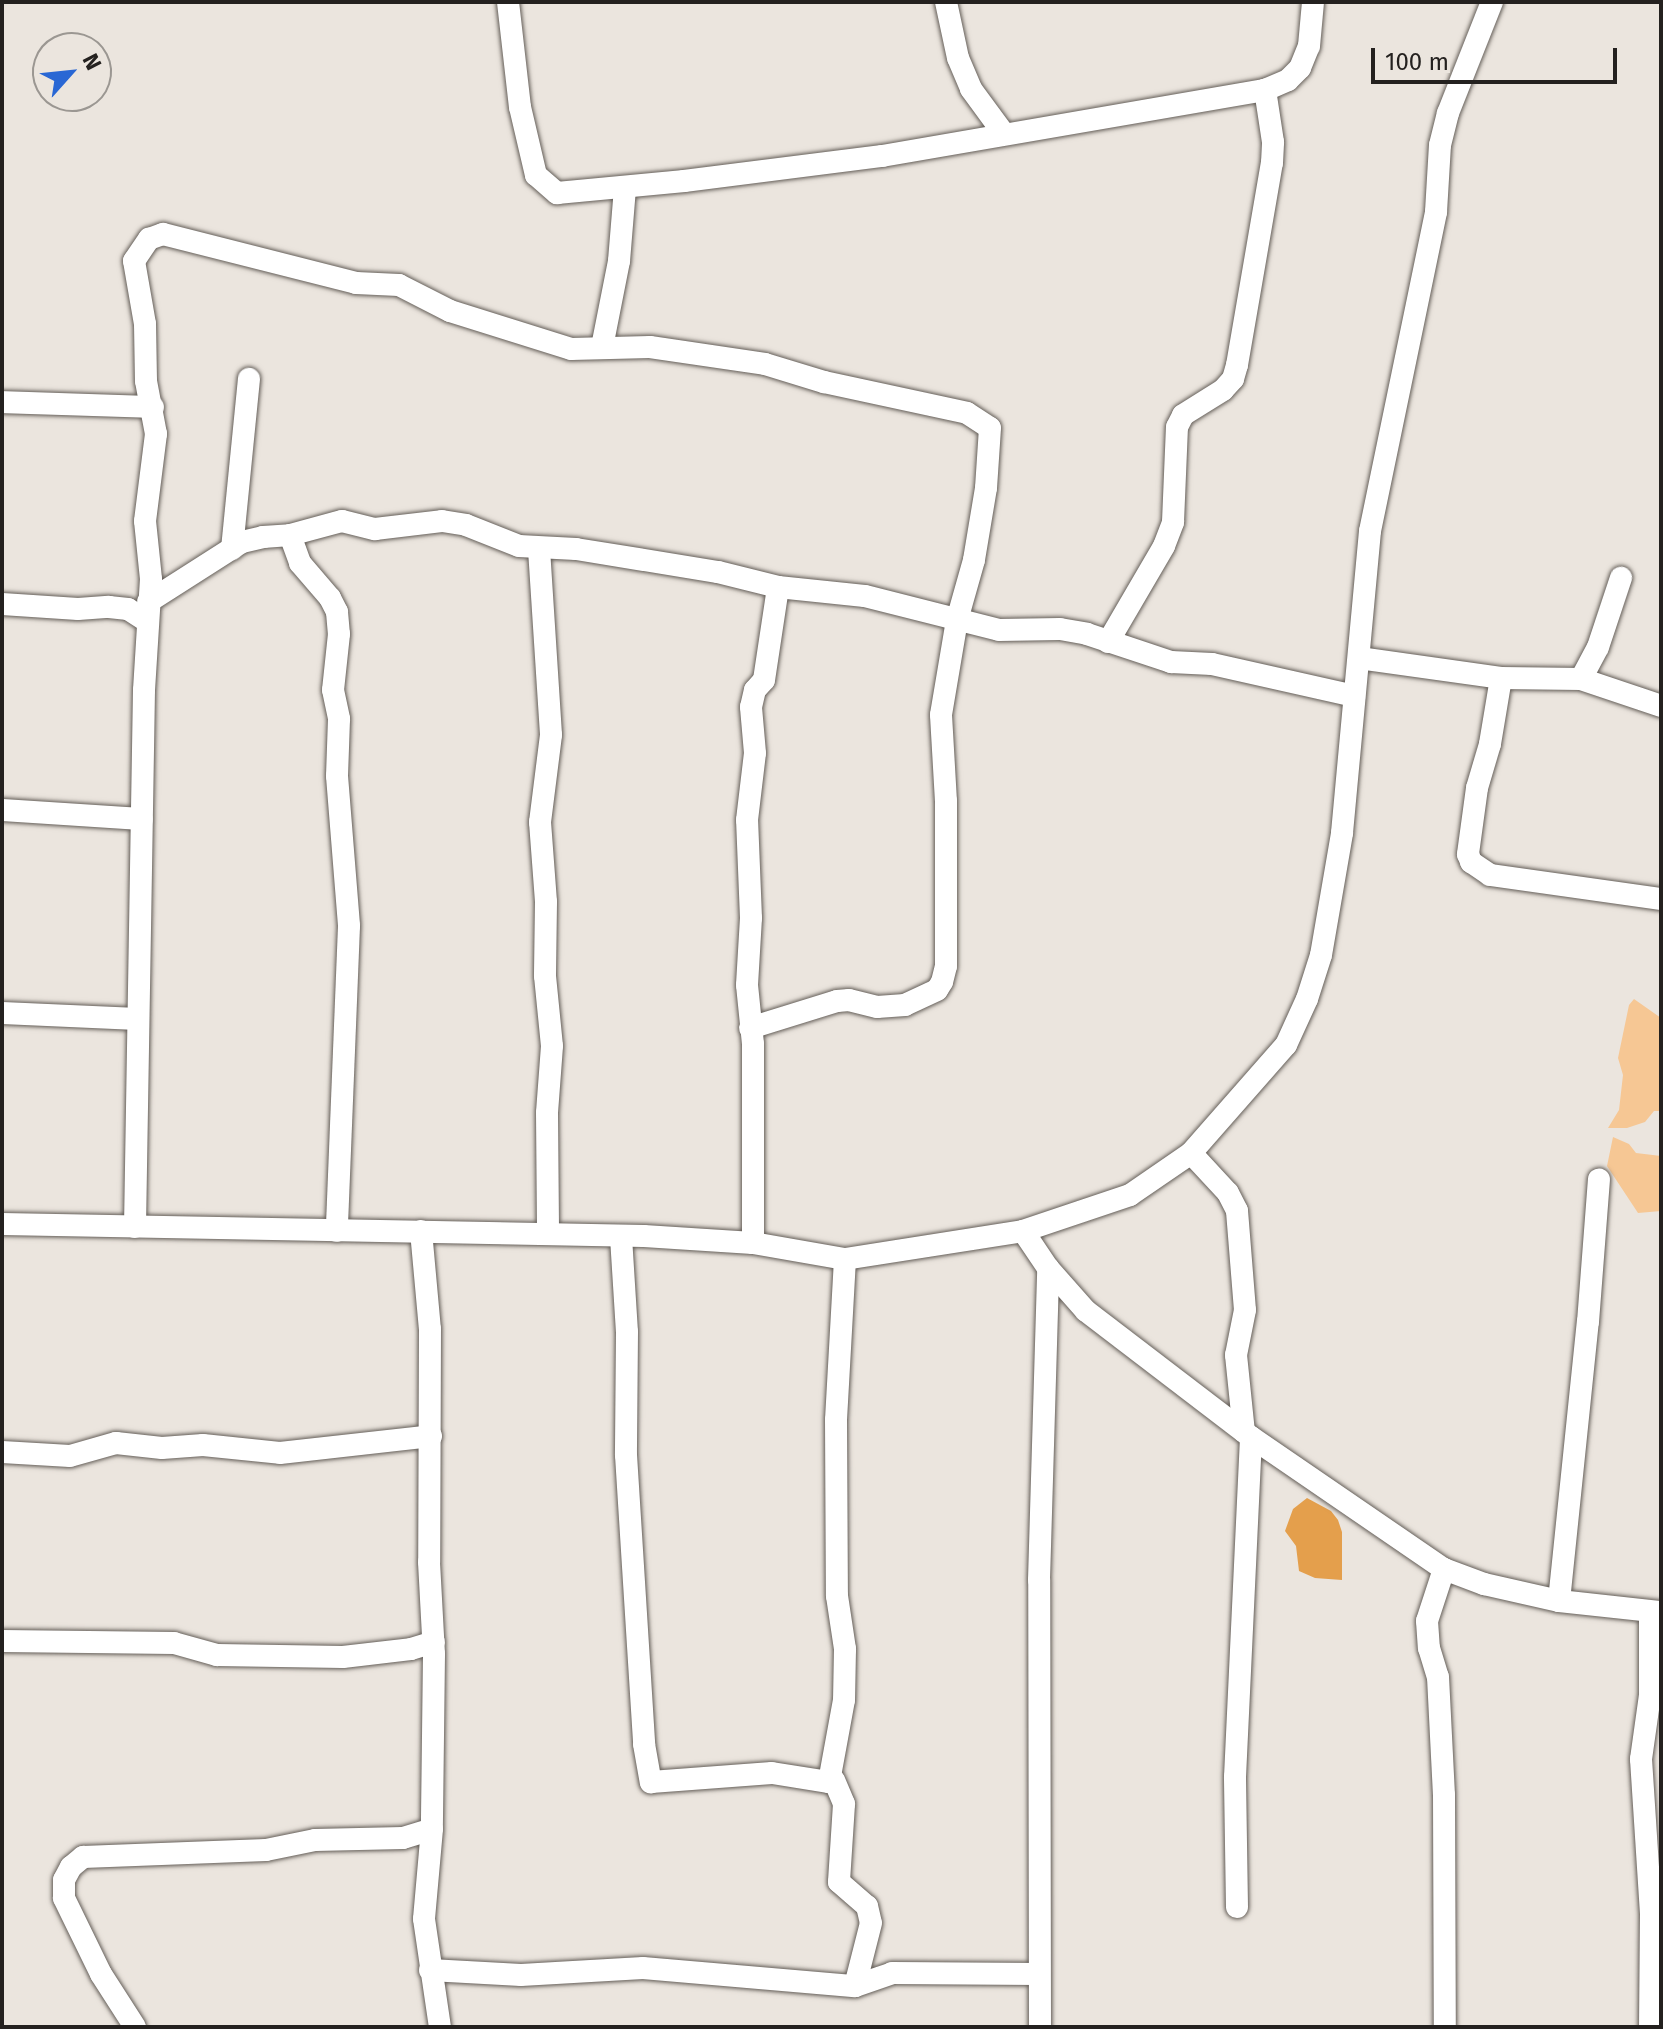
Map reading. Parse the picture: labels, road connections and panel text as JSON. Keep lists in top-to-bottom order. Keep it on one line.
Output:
{"scale_bar":"100 m","north":"top right"}
